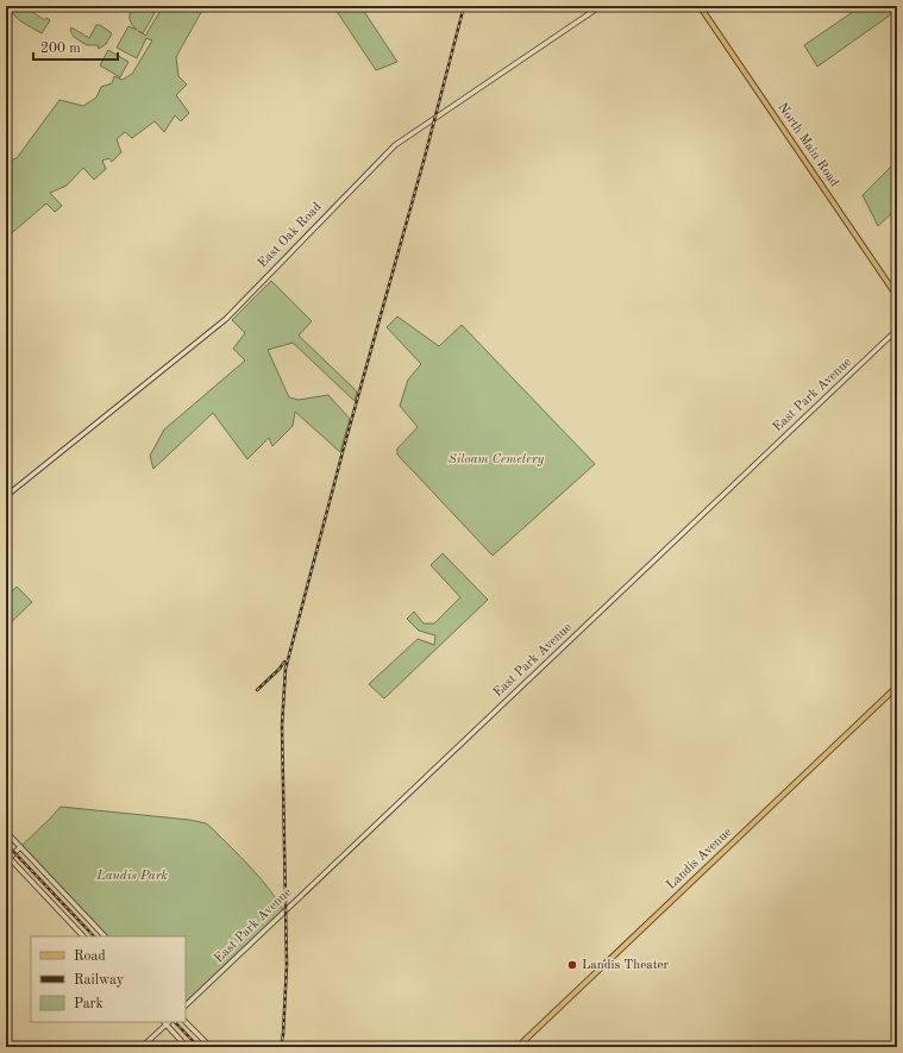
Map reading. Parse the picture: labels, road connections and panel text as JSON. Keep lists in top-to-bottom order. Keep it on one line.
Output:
{"streets":{"main road":["North Main Road","East Oak Road","East Park Avenue","Landis Avenue"]},"parks":["Siloam Cemetery","Landis Park"],"places":["Landis Theater"],"legend":["Road","Railway","Park"],"scale_bar":"200 m"}
